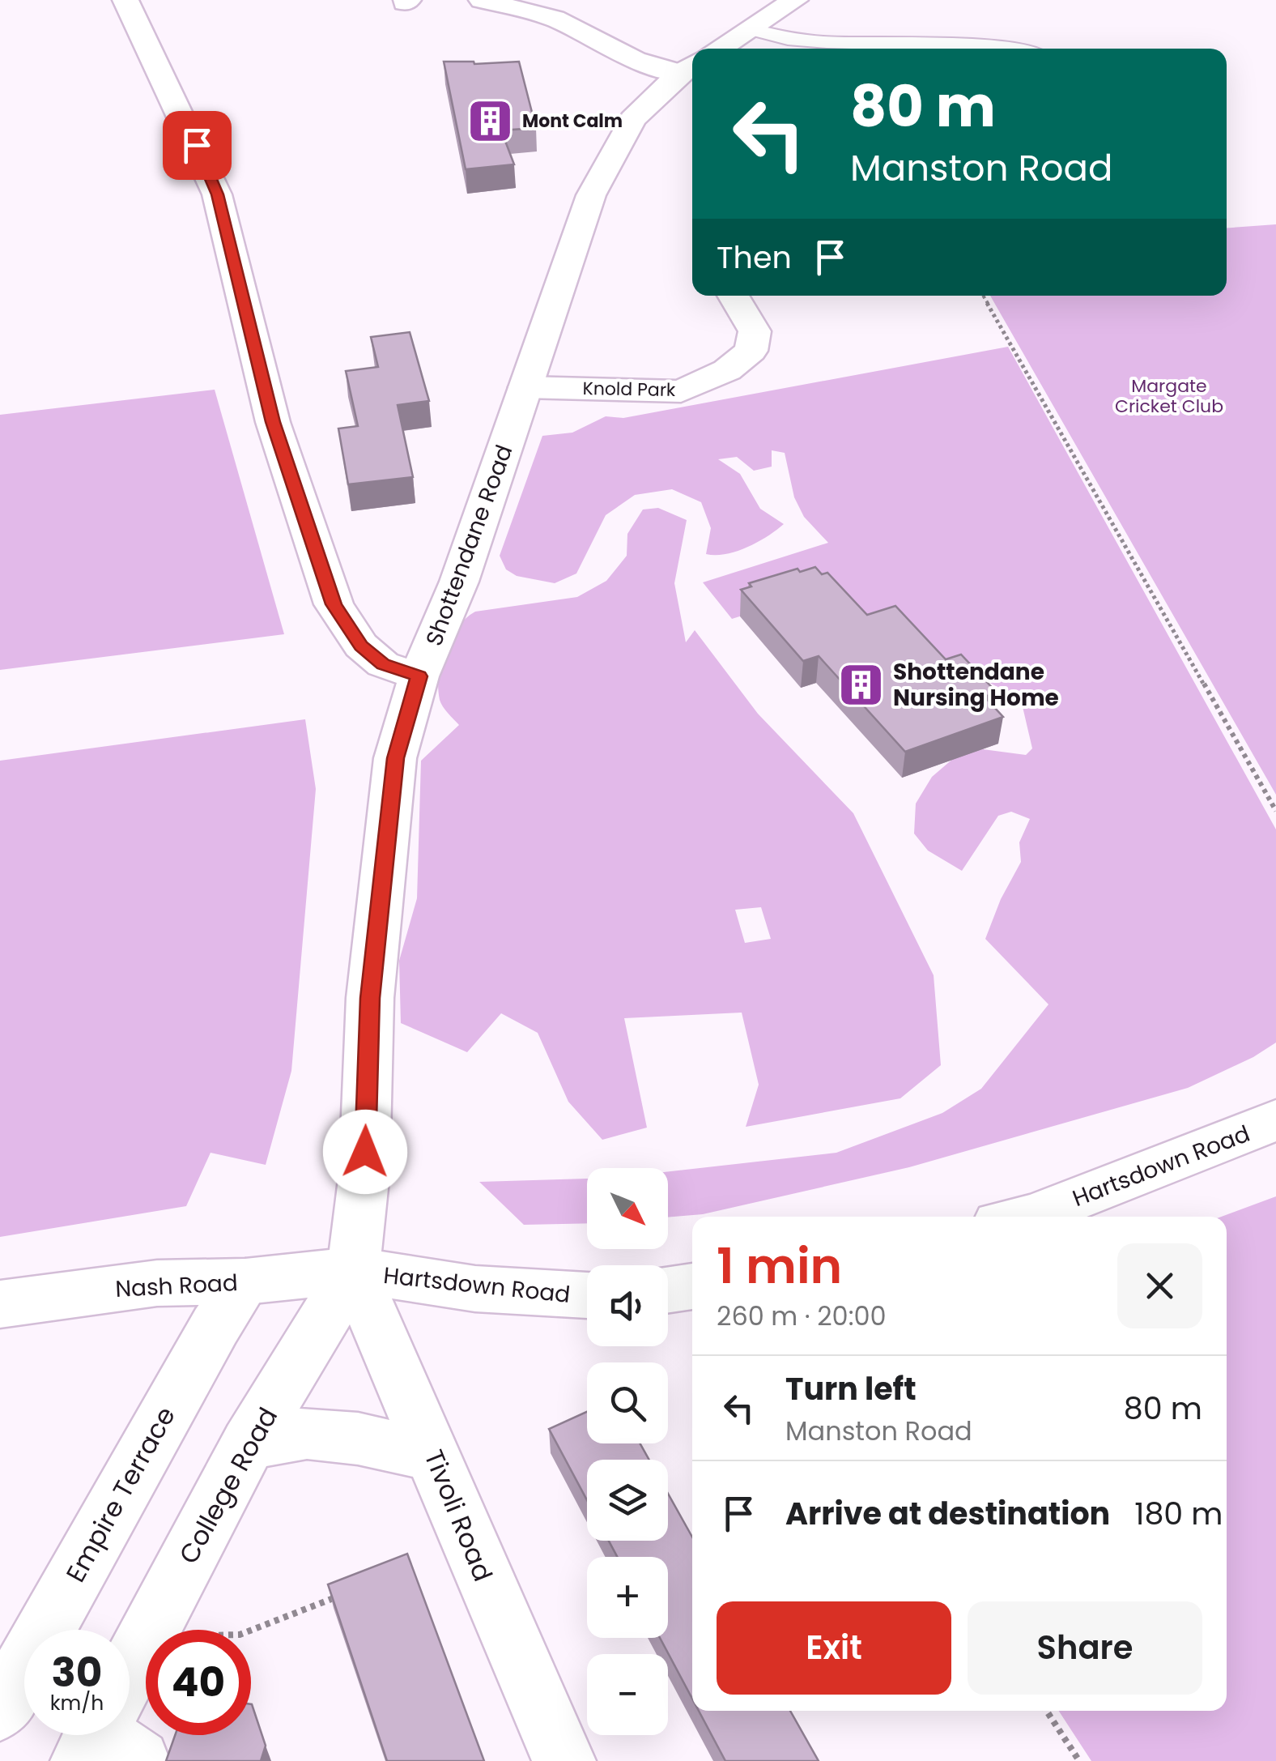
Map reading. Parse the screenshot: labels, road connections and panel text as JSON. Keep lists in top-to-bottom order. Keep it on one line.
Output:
{"streets":{"street":["Knold Park","Shottendane Road","Hartsdown Road","Nash Road","College Road","Empire Terrace","Tivoli Road"]},"crossings":[["Knold Park","Shottendane Road"],["Shottendane Road","Hartsdown Road"],["Shottendane Road","Nash Road"],["Shottendane Road","College Road"],["Shottendane Road","Tivoli Road"],["Hartsdown Road","Nash Road"],["Hartsdown Road","College Road"],["Hartsdown Road","Tivoli Road"],["Nash Road","College Road"],["Nash Road","Empire Terrace"],["Nash Road","Tivoli Road"],["College Road","Tivoli Road"]],"parks":["Margate Cricket Club"],"places":{"building":["Mont Calm","Shottendane Nursing Home"]},"north":"bottom right","page":{"turn":["80 m","Manston Road"],"then":"Then","map_buttons":["+","−"],"heading":["1 min","260 m · 20:00"],"list":[{"name":"Turn left","note":"Manston Road","value":"80 m"},{"name":"Arrive at destination","value":"180 m"}],"buttons":["Exit","Share"],"speed":"30 km/h","limit":"40"}}
